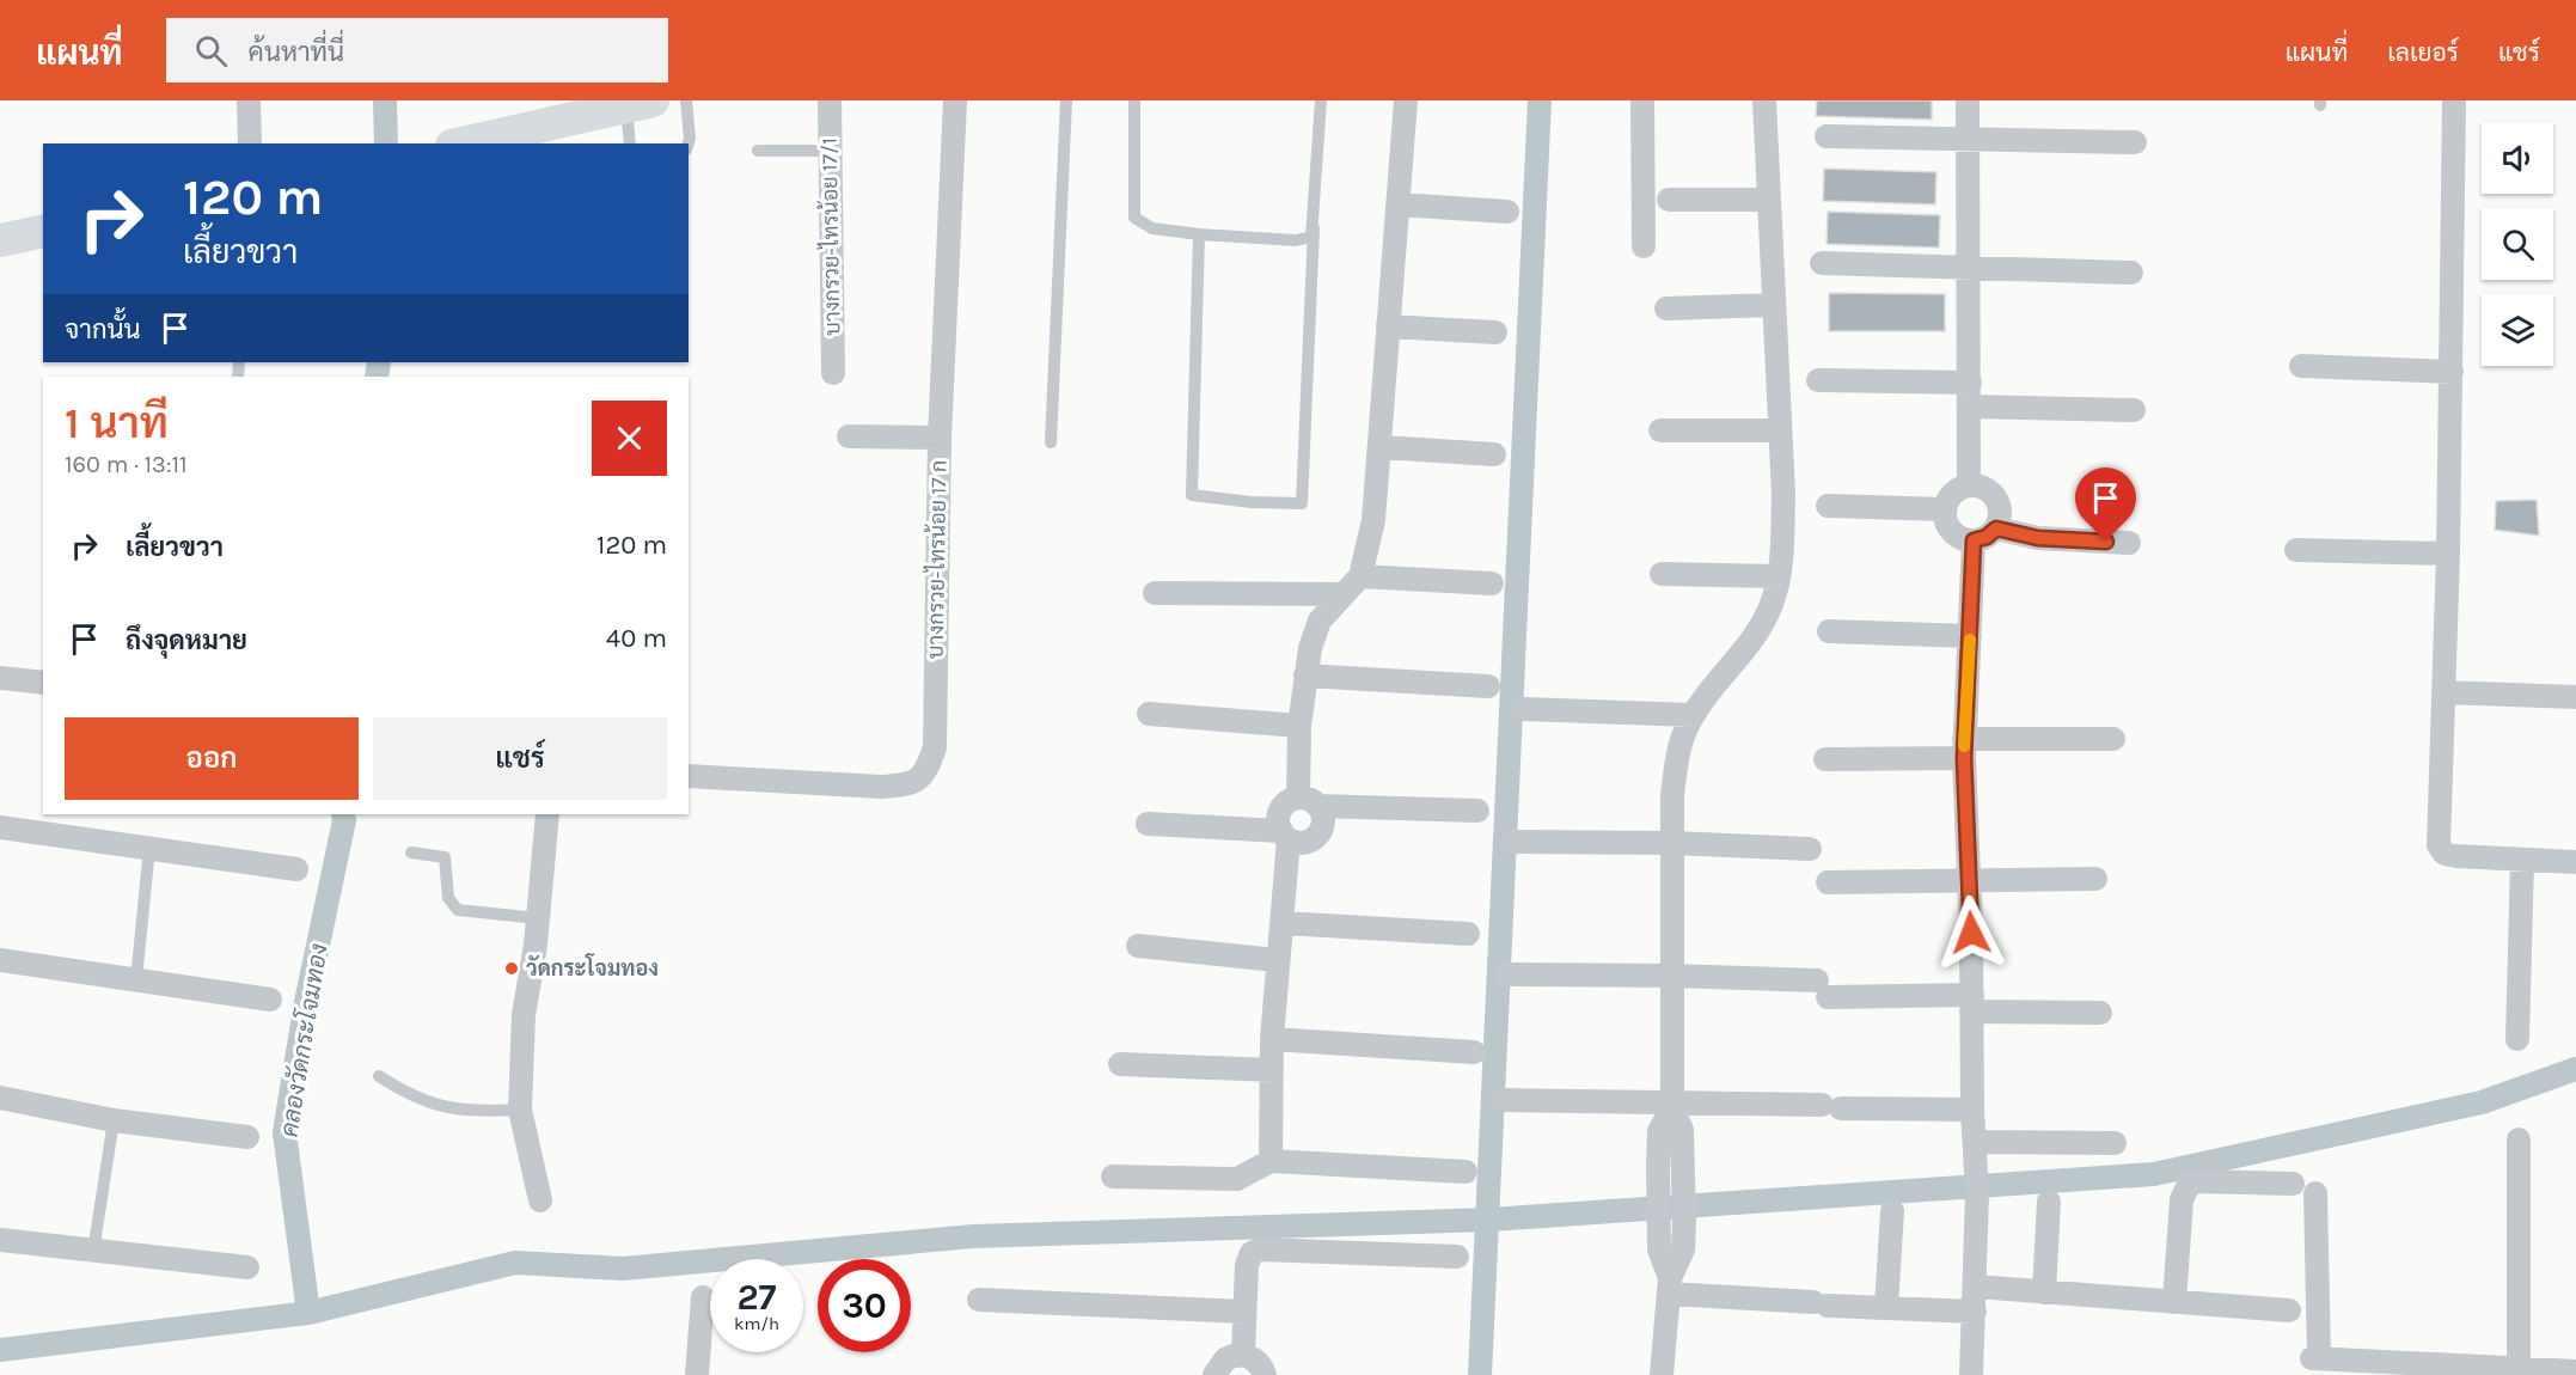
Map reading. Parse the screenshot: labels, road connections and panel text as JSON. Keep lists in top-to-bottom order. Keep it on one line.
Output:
{"streets":{"street":["บางกรวย-ไทรน้อย 17/1","บางกรวย-ไทรน้อย 17 ก"]},"water":["คลองวัดกระโจมทอง"],"places":["วัดกระโจมทอง"],"page":{"header":"แผนที่","search":"ค้นหาที่นี่","nav":["แผนที่","เลเยอร์","แชร์"],"turn":["120 m","เลี้ยวขวา"],"then":"จากนั้น","heading":["1 นาที","160 m · 13:11"],"list":[{"name":"เลี้ยวขวา","value":"120 m"},{"name":"ถึงจุดหมาย","value":"40 m"}],"buttons":["ออก","แชร์"],"speed":"27 km/h","limit":"30"}}
